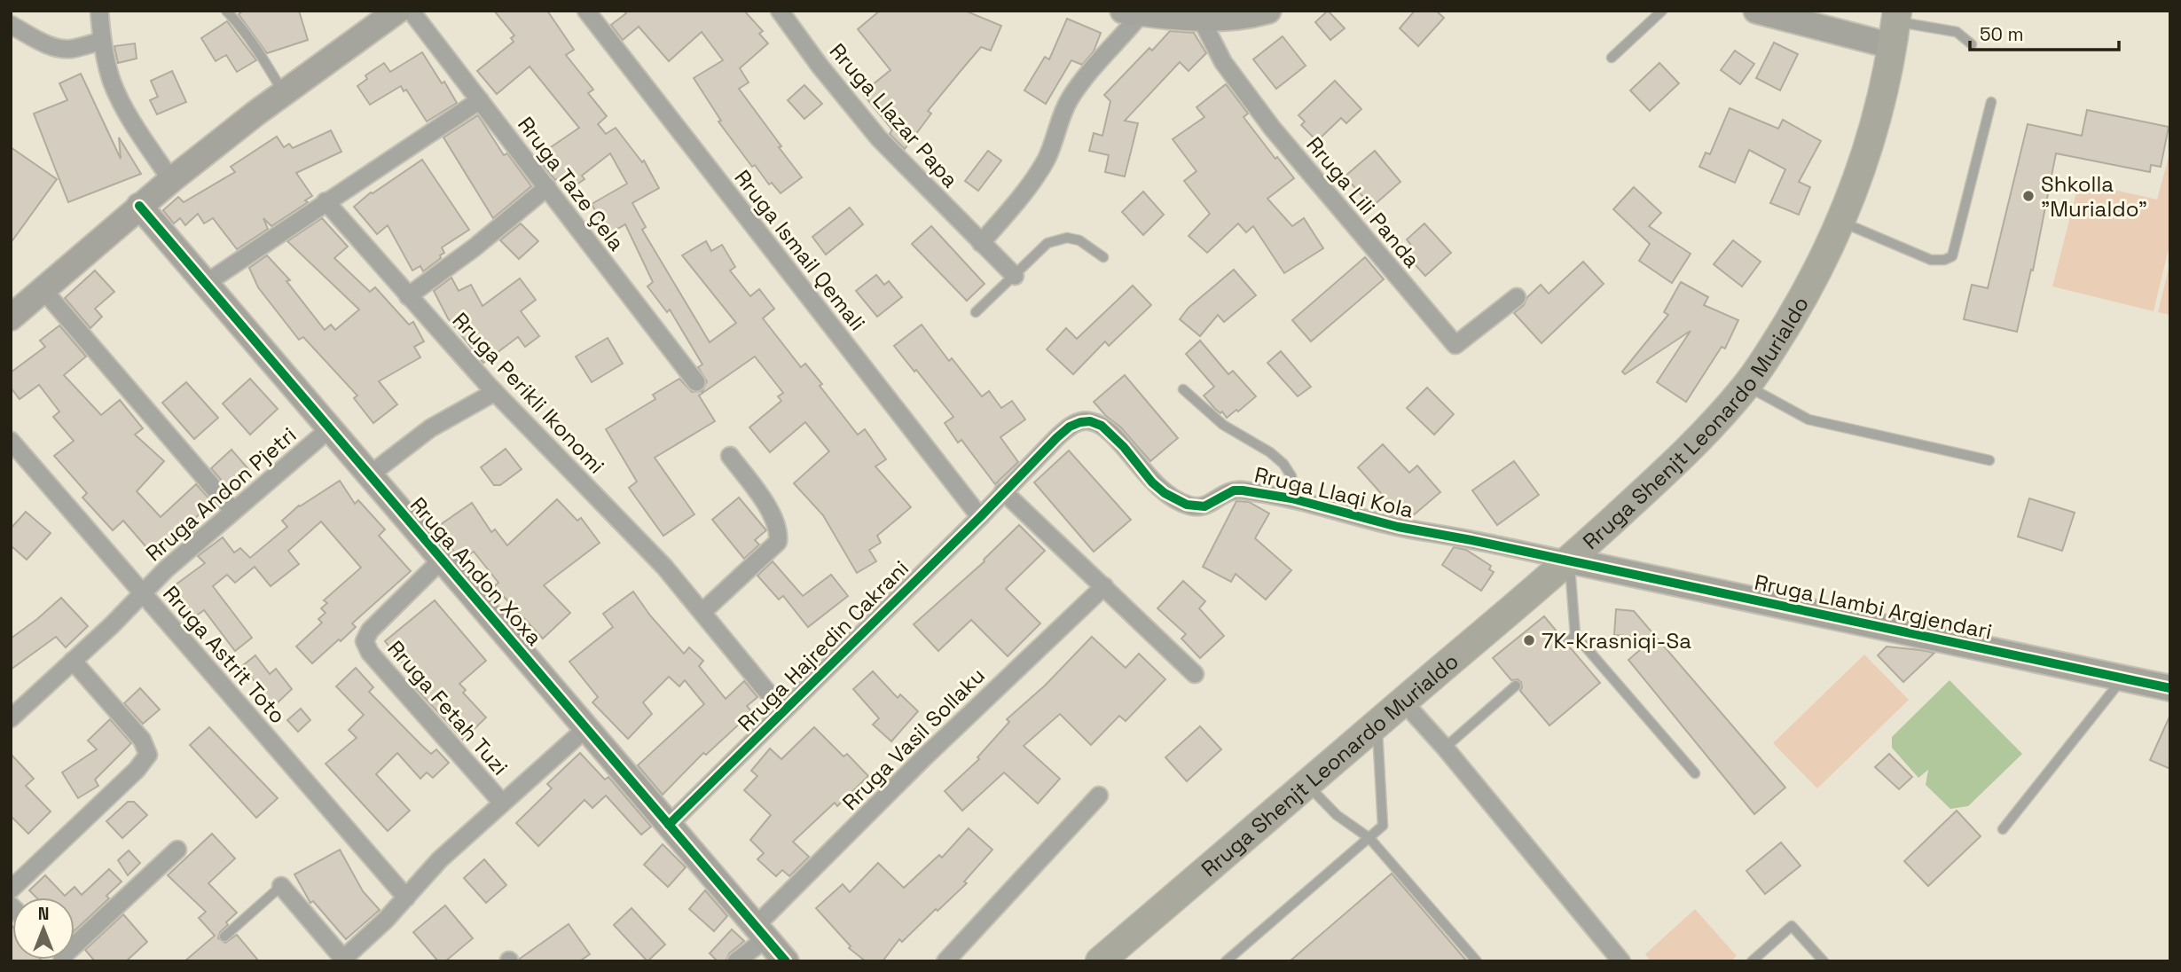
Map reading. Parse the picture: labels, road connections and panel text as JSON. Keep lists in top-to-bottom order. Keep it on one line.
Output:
{"streets":{"main road":["Rruga Shenjt Leonardo Murialdo"],"street":["Rruga Llazar Papa","Rruga Taze Çela","Rruga Lili Panda","Rruga Ismail Qemali","Rruga Perikli Ikonomi","Rruga Llaqi Kola","Rruga Andon Pjetri","Rruga Andon Xoxa","Rruga Llambi Argjendari","Rruga Hajredin Cakrani","Rruga Astrit Toto","Rruga Fetah Tuzi","Rruga Vasil Sollaku"]},"crossings":[["Rruga Ismail Qemali","Rruga Hajredin Cakrani"],["Rruga Perikli Ikonomi","Rruga Hajredin Cakrani"],["Rruga Shenjt Leonardo Murialdo","Rruga Llaqi Kola"],["Rruga Shenjt Leonardo Murialdo","Rruga Llambi Argjendari"],["Rruga Llaqi Kola","Rruga Llambi Argjendari"],["Rruga Llaqi Kola","Rruga Hajredin Cakrani"],["Rruga Andon Pjetri","Rruga Andon Xoxa"],["Rruga Andon Pjetri","Rruga Astrit Toto"],["Rruga Andon Xoxa","Rruga Hajredin Cakrani"],["Rruga Andon Xoxa","Rruga Fetah Tuzi"],["Rruga Andon Xoxa","Rruga Vasil Sollaku"]],"places":["Shkolla \"Murialdo\"","7K-Krasniqi-Sa"],"scale_bar":"50 m","north":"top"}
